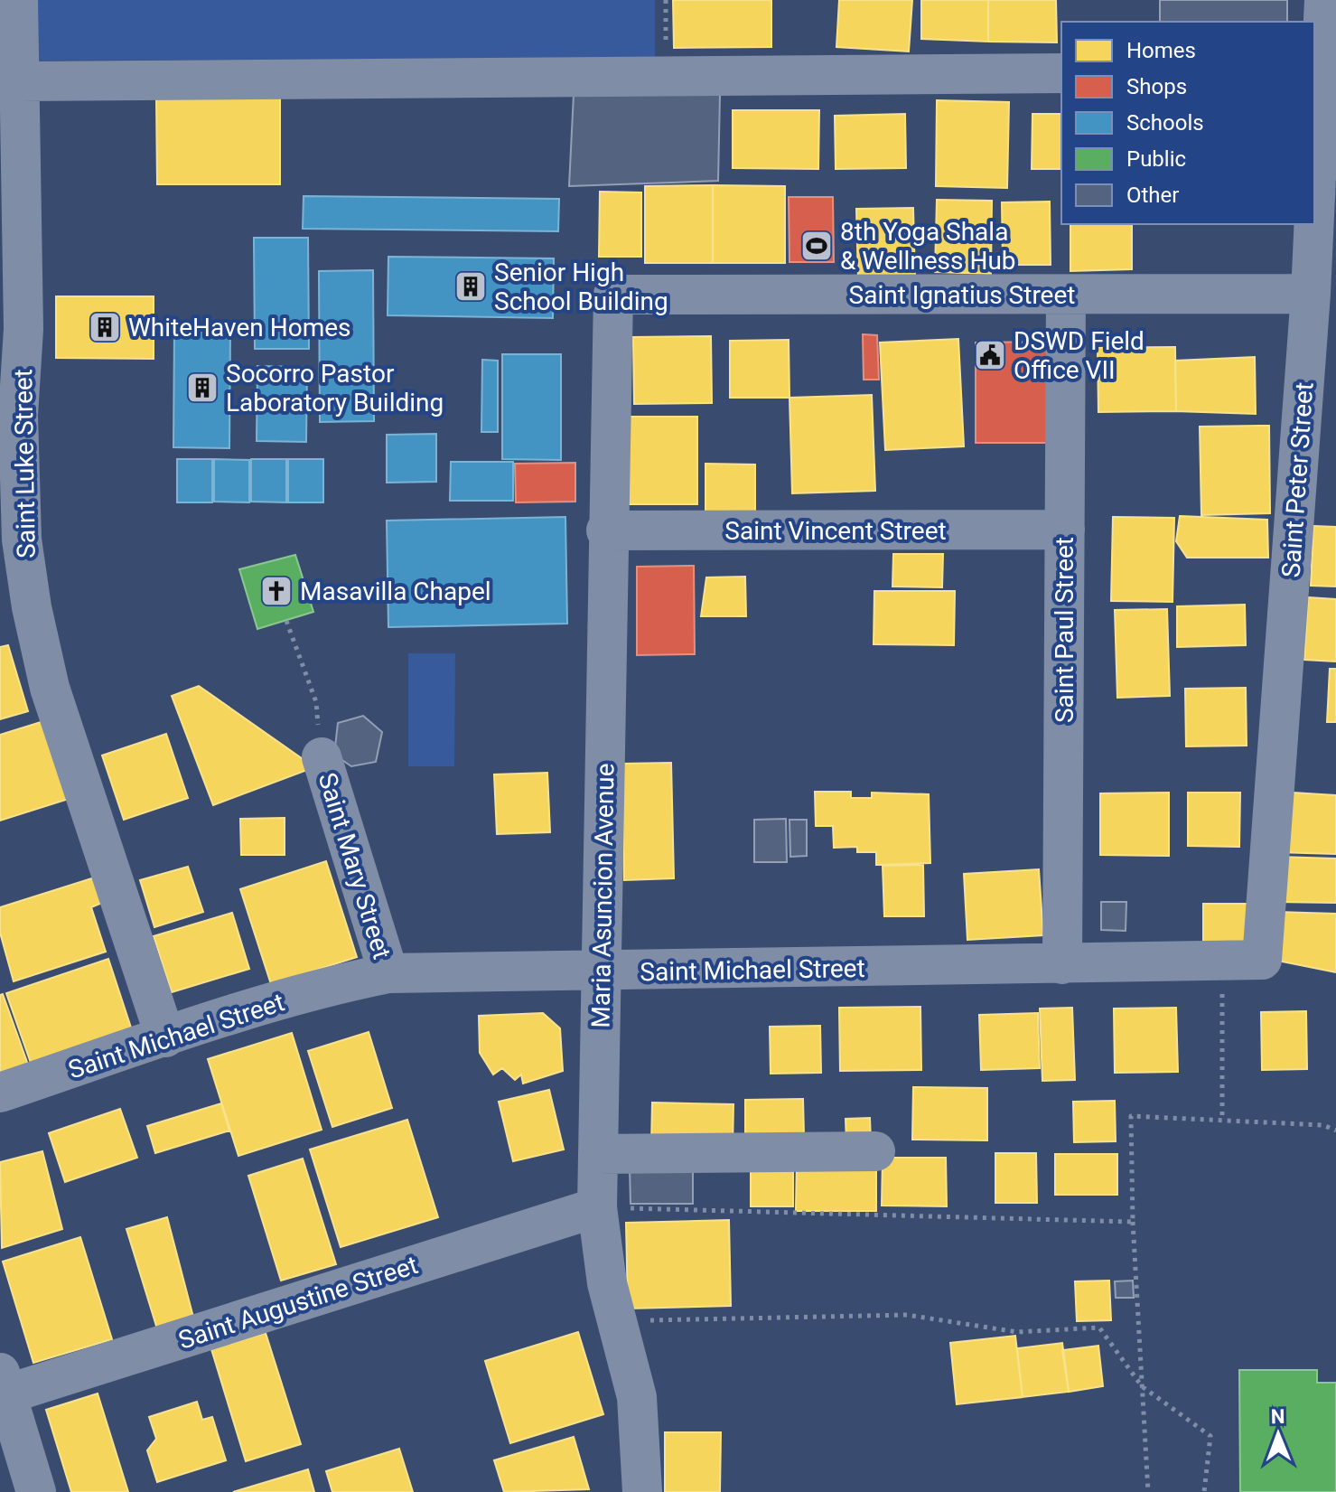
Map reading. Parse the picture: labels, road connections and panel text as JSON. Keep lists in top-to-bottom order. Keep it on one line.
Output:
{"streets":{"street":["Saint Ignatius Street","Saint Luke Street","Saint Peter Street","Saint Vincent Street","Saint Paul Street","Saint Mary Street","Maria Asuncion Avenue","Saint Michael Street","Saint Augustine Street"]},"crossings":[["Saint Ignatius Street","Saint Peter Street"],["Saint Ignatius Street","Saint Paul Street"],["Saint Ignatius Street","Maria Asuncion Avenue"],["Saint Luke Street","Saint Michael Street"],["Saint Peter Street","Saint Michael Street"],["Saint Vincent Street","Saint Paul Street"],["Saint Vincent Street","Maria Asuncion Avenue"],["Saint Paul Street","Saint Michael Street"],["Saint Mary Street","Saint Michael Street"],["Maria Asuncion Avenue","Saint Michael Street"],["Maria Asuncion Avenue","Saint Augustine Street"]],"places":{"sports":["8th Yoga Shala & Wellness Hub"],"building":["Senior High School Building","WhiteHaven Homes","Socorro Pastor Laboratory Building"],"public building":["DSWD Field Office VII"],"church":["Masavilla Chapel"]},"legend":["Homes","Shops","Schools","Public","Other"],"north":"top"}
